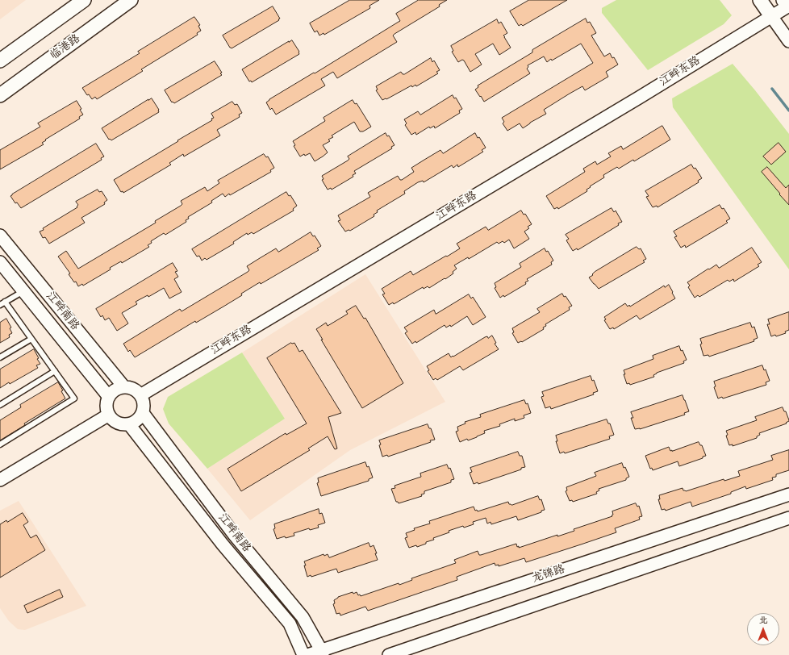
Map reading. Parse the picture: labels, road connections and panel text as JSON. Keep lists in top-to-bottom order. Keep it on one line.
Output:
{"streets":{"main road":["临港路"],"street":["江畔东路","江畔南路","龙锦路"]},"crossings":[["江畔东路","江畔南路"],["江畔南路","龙锦路"]],"north":"top"}
